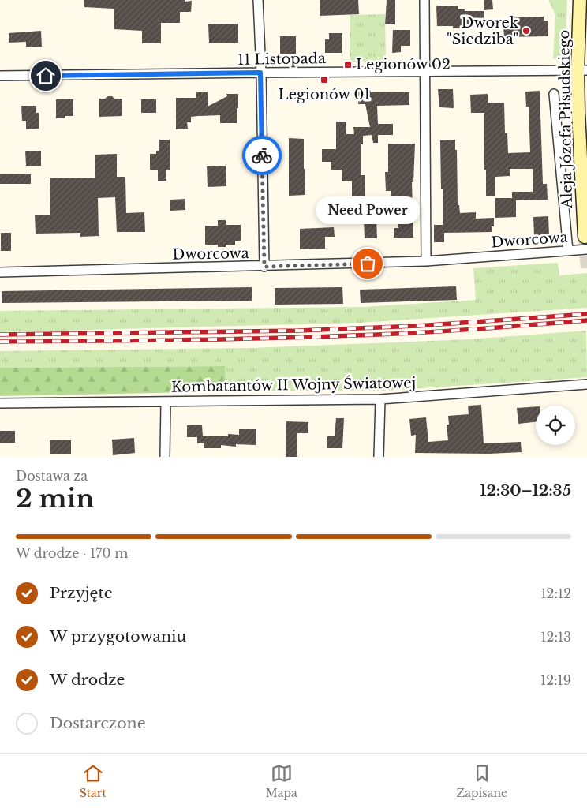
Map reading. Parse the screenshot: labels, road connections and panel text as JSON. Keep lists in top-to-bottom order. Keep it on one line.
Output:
{"streets":{"main road":["Aleja Józefa Piłsudskiego"],"street":["11 Listopada","Dworcowa","Kombatantów II Wojny Światowej"]},"crossings":[["11 Listopada","Aleja Józefa Piłsudskiego"],["Aleja Józefa Piłsudskiego","Dworcowa"]],"places":{"other":["Dworek \"Siedziba\"","Need Power"],"transit":["Legionów 02","Legionów 01"]},"page":{"bubble":"Need Power","heading":["2 min","Dostawa za","12:30–12:35"],"bar":"W drodze · 170 m","list":[["Przyjęte","12:12"],["W przygotowaniu","12:13"],["W drodze","12:19"],"Dostarczone"],"tabs":["Start","Mapa","Zapisane"]}}
